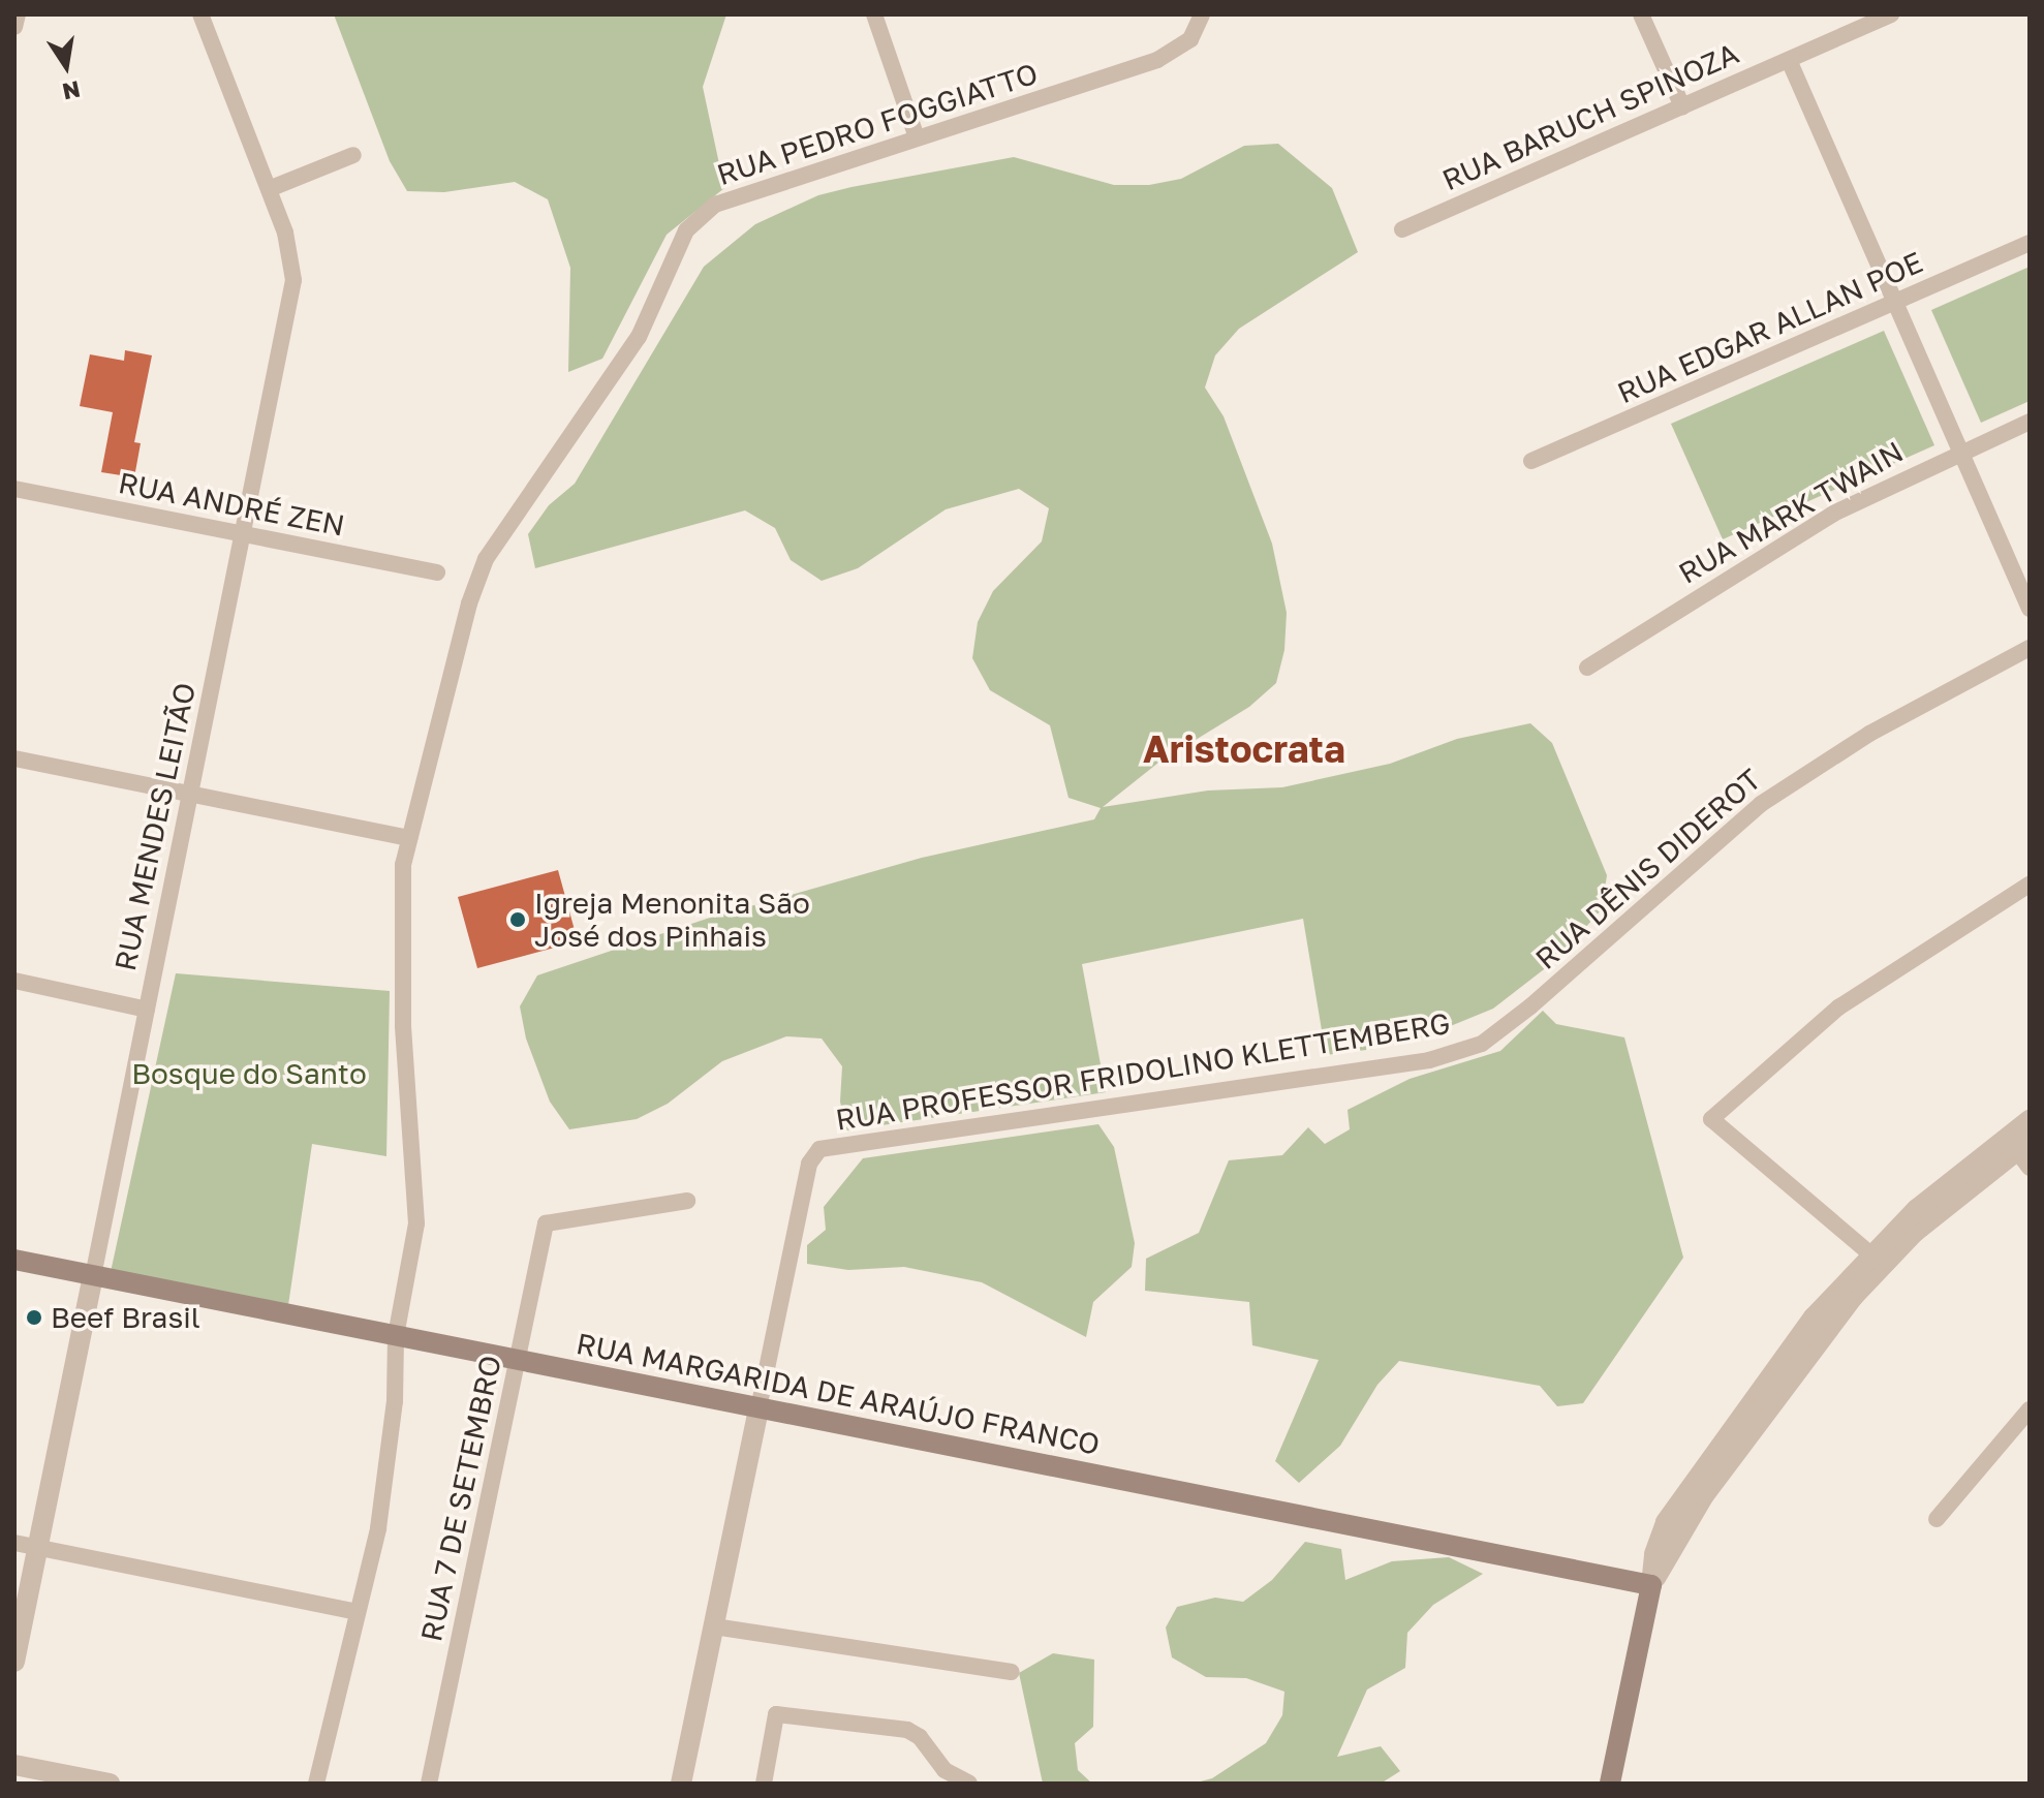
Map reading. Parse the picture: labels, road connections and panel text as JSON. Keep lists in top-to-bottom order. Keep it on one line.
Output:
{"streets":{"main road":["RUA MARGARIDA DE ARAÚJO FRANCO"],"street":["RUA BARUCH SPINOZA","RUA PEDRO FOGGIATTO","RUA EDGAR ALLAN POE","RUA ANDRÉ ZEN","RUA MARK TWAIN","RUA MENDES LEITÃO","RUA DÊNIS DIDEROT","RUA PROFESSOR FRIDOLINO KLETTEMBERG","RUA 7 DE SETEMBRO"]},"crossings":[["RUA PEDRO FOGGIATTO","RUA MARGARIDA DE ARAÚJO FRANCO"],["RUA ANDRÉ ZEN","RUA MENDES LEITÃO"],["RUA MENDES LEITÃO","RUA MARGARIDA DE ARAÚJO FRANCO"],["RUA DÊNIS DIDEROT","RUA PROFESSOR FRIDOLINO KLETTEMBERG"],["RUA PROFESSOR FRIDOLINO KLETTEMBERG","RUA MARGARIDA DE ARAÚJO FRANCO"],["RUA MARGARIDA DE ARAÚJO FRANCO","RUA 7 DE SETEMBRO"]],"districts":["Aristocrata"],"parks":["Bosque do Santo"],"places":["Igreja Menonita São José dos Pinhais","Beef Brasil"],"north":"bottom"}
